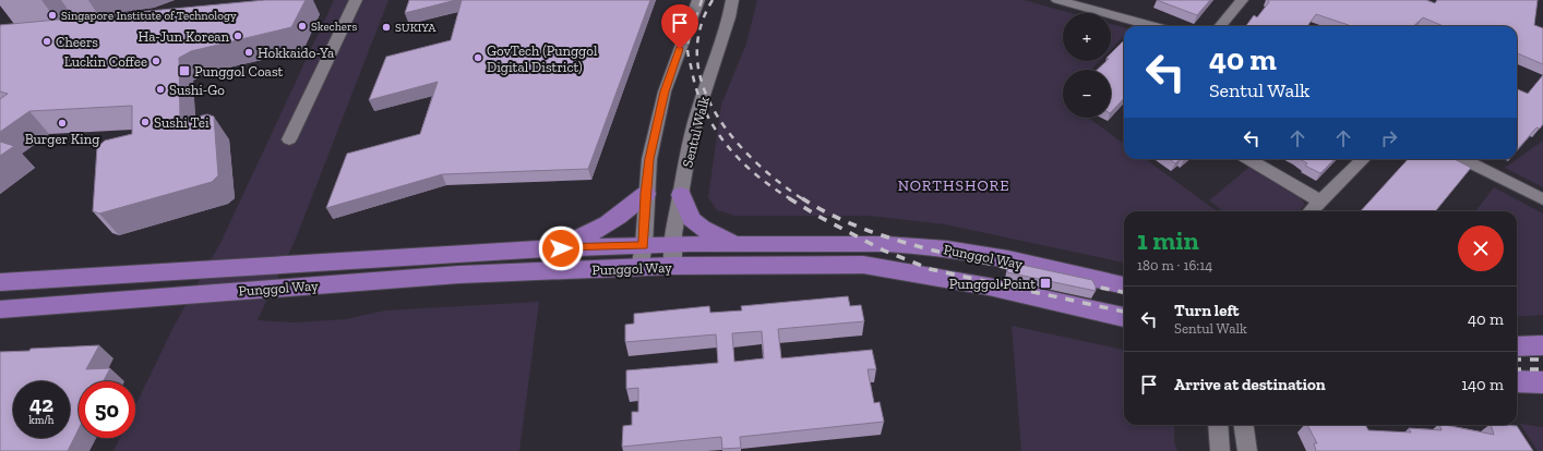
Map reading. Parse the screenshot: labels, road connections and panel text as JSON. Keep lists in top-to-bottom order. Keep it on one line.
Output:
{"streets":{"main road":["Punggol Way"],"street":["Sentul Walk"]},"crossings":[["Sentul Walk","Punggol Way"]],"districts":["NORTHSHORE"],"places":{"other":["Singapore Institute of Technology","Skechers","SUKIYA","Ha-Jun Korean","Cheers","Hokkaido-Ya","GovTech (Punggol Digital District)","Luckin Coffee","Sushi-Go","Sushi Tei","Burger King"],"transit":["Punggol Coast","Punggol Point"]},"page":{"map_buttons":["+","−"],"turn":["40 m","Sentul Walk"],"heading":["1 min","180 m · 16:14"],"list":[{"name":"Turn left","note":"Sentul Walk","value":"40 m"},{"name":"Arrive at destination","value":"140 m"}],"speed":"42 km/h","limit":"50"}}
